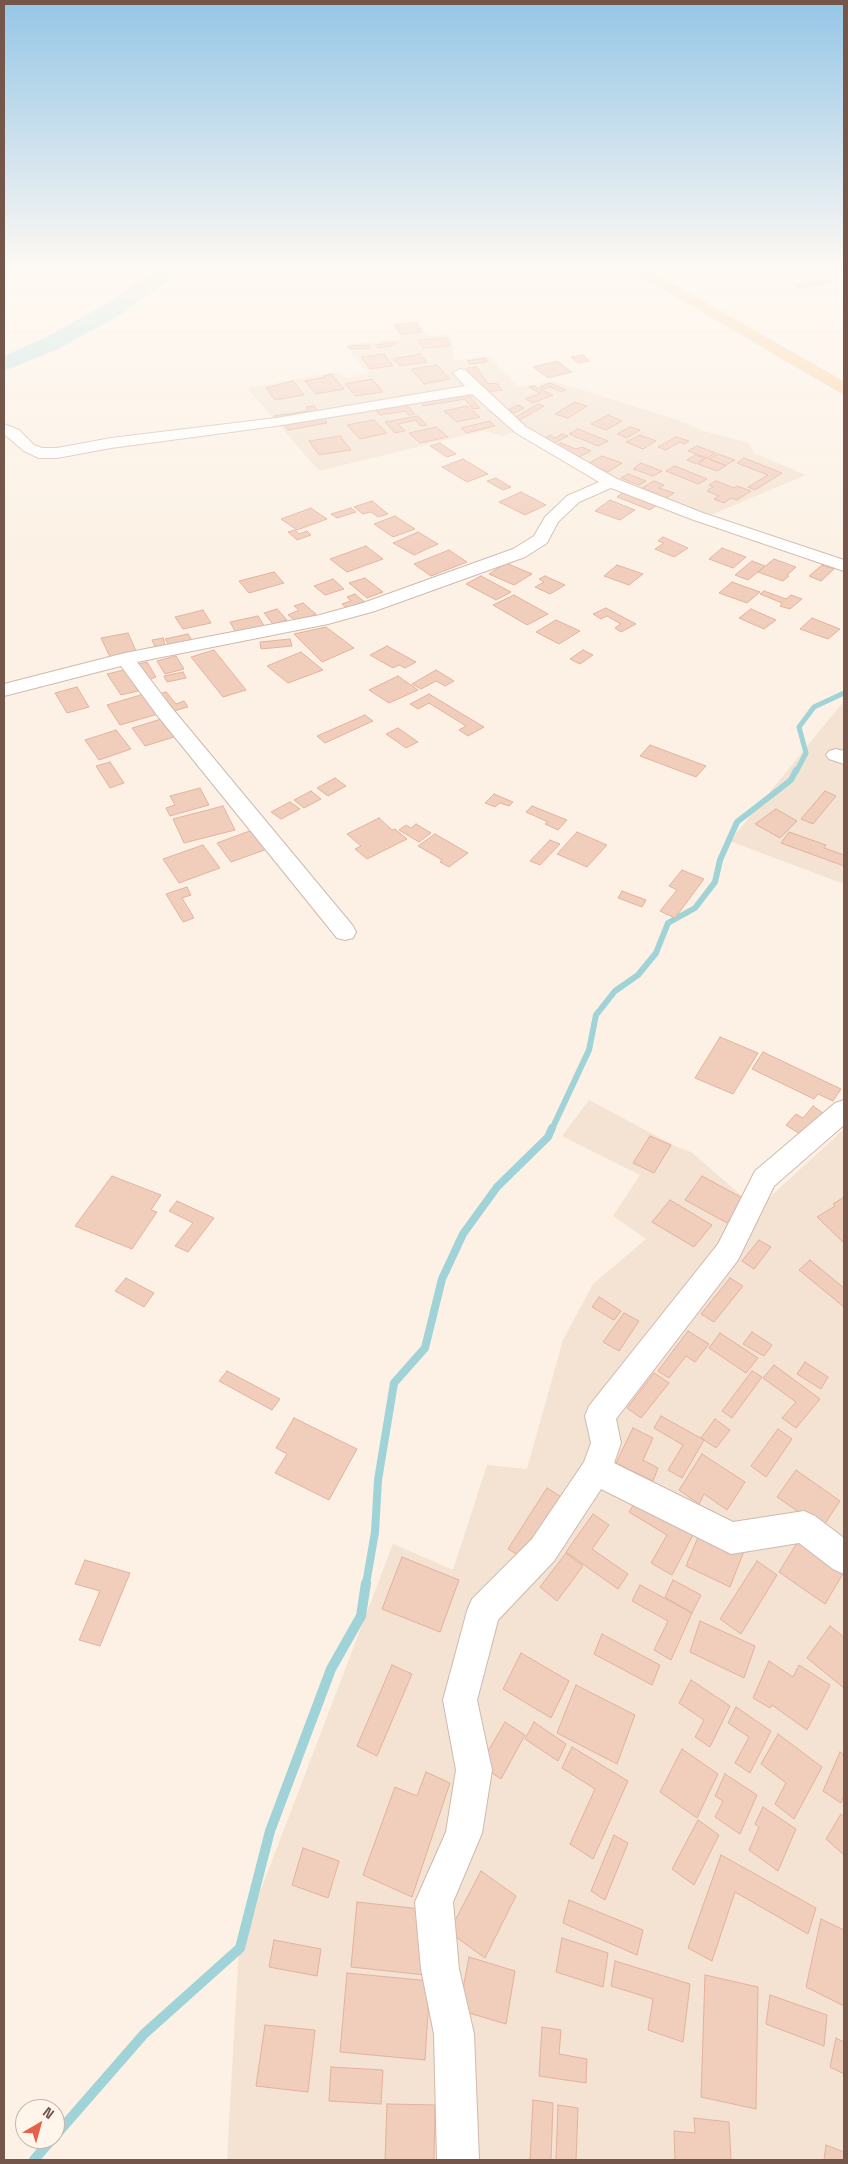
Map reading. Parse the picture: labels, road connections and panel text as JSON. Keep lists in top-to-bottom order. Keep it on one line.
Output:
{"north":"top right"}
